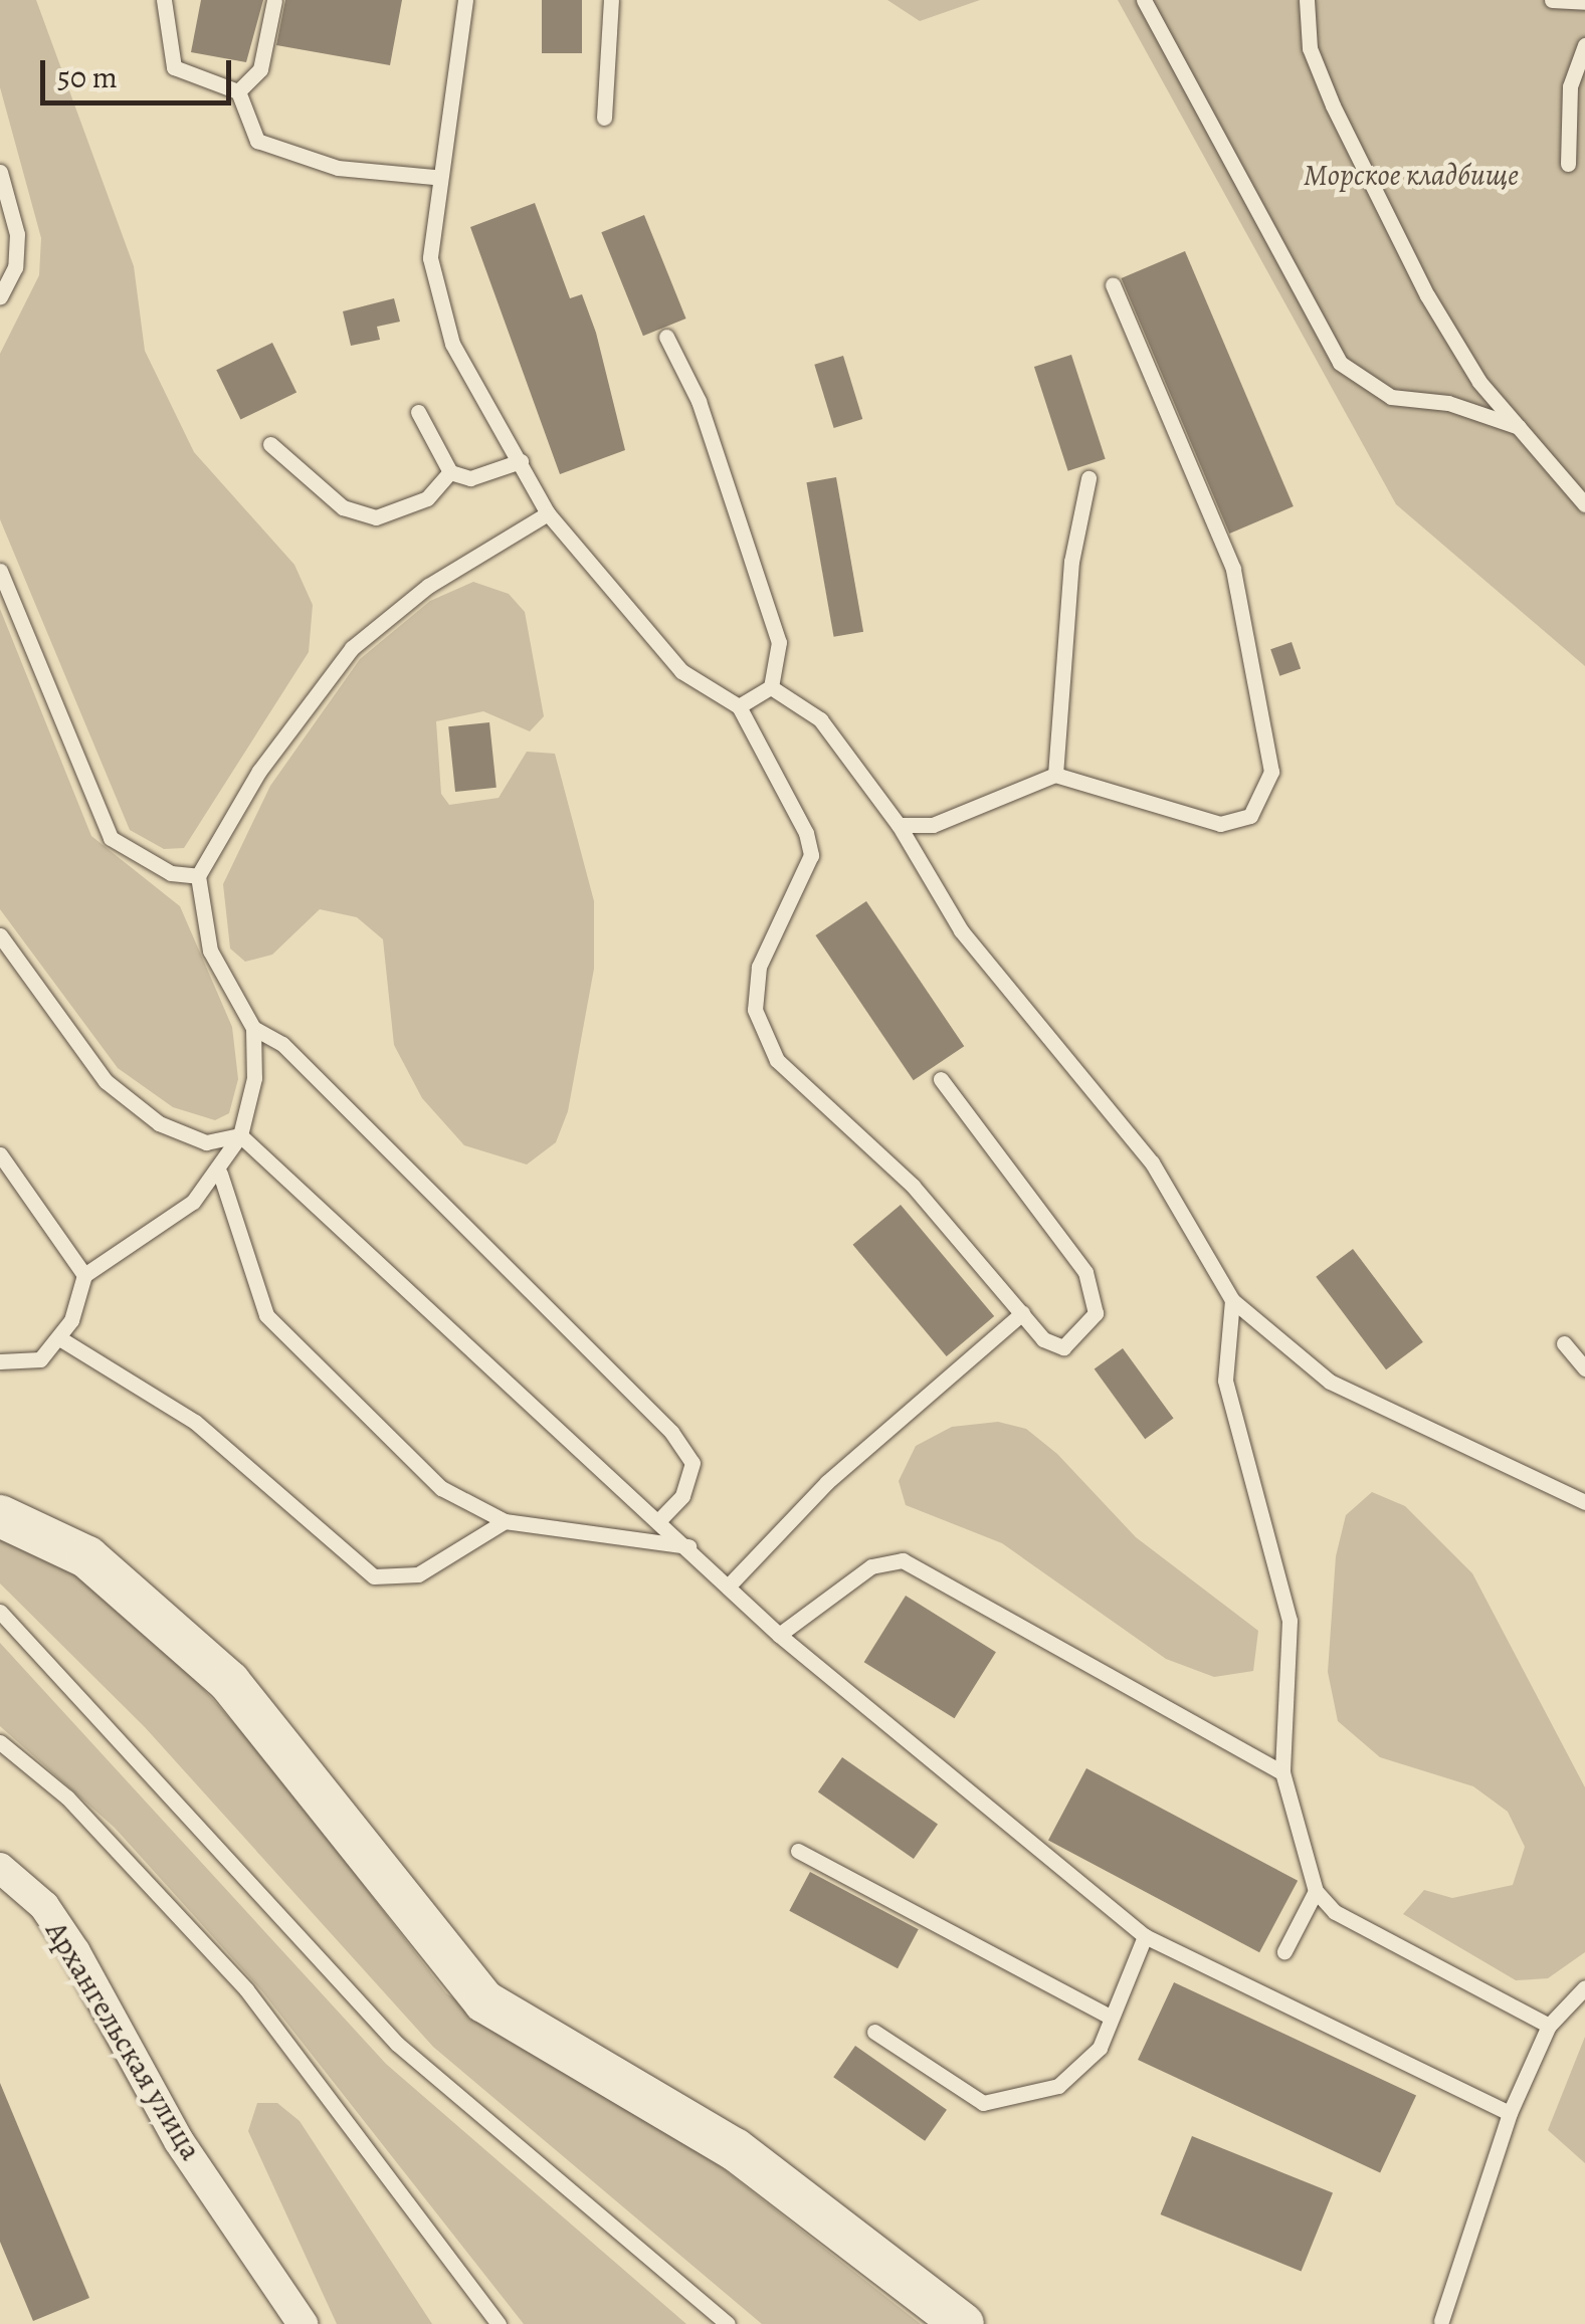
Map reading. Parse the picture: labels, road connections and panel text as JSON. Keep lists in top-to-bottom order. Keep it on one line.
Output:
{"streets":{"street":["Архангельская улица"]},"parks":["Морское кладбище"],"scale_bar":"50 m"}
